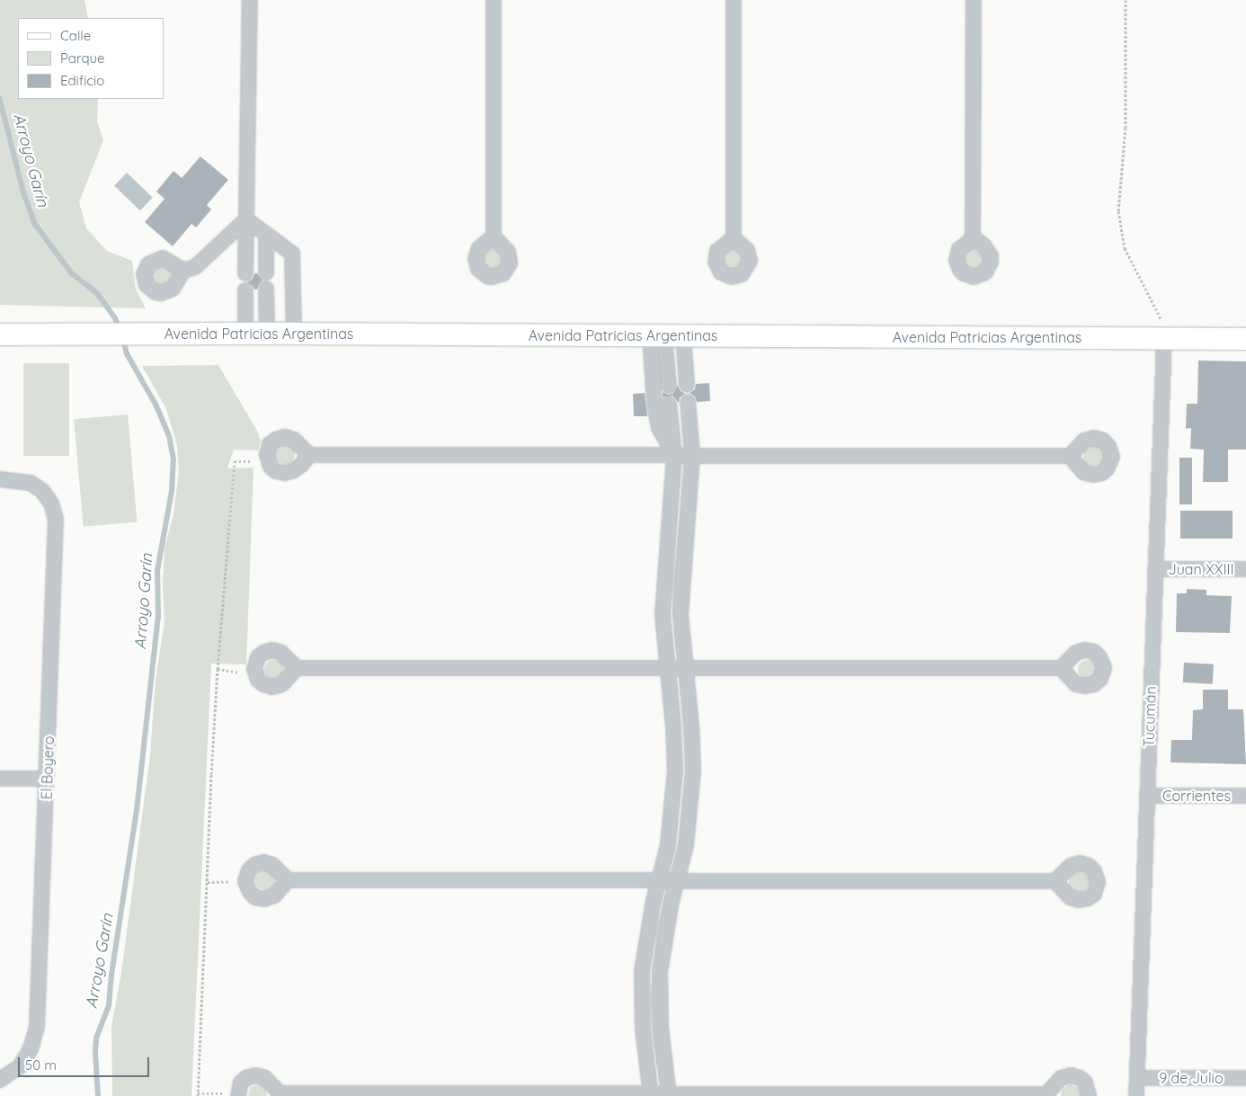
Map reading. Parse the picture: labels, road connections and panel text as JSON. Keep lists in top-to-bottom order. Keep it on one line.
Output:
{"streets":{"street":["Avenida Patricias Argentinas","Juan XXIII","Tucumán","El Boyero","Corrientes","9 de Julio"]},"crossings":[["Avenida Patricias Argentinas","Tucumán"],["Juan XXIII","Tucumán"],["Tucumán","Corrientes"],["Tucumán","9 de Julio"]],"water":["Arroyo Garín"],"legend":["Calle","Parque","Edificio"],"scale_bar":"50 m"}
